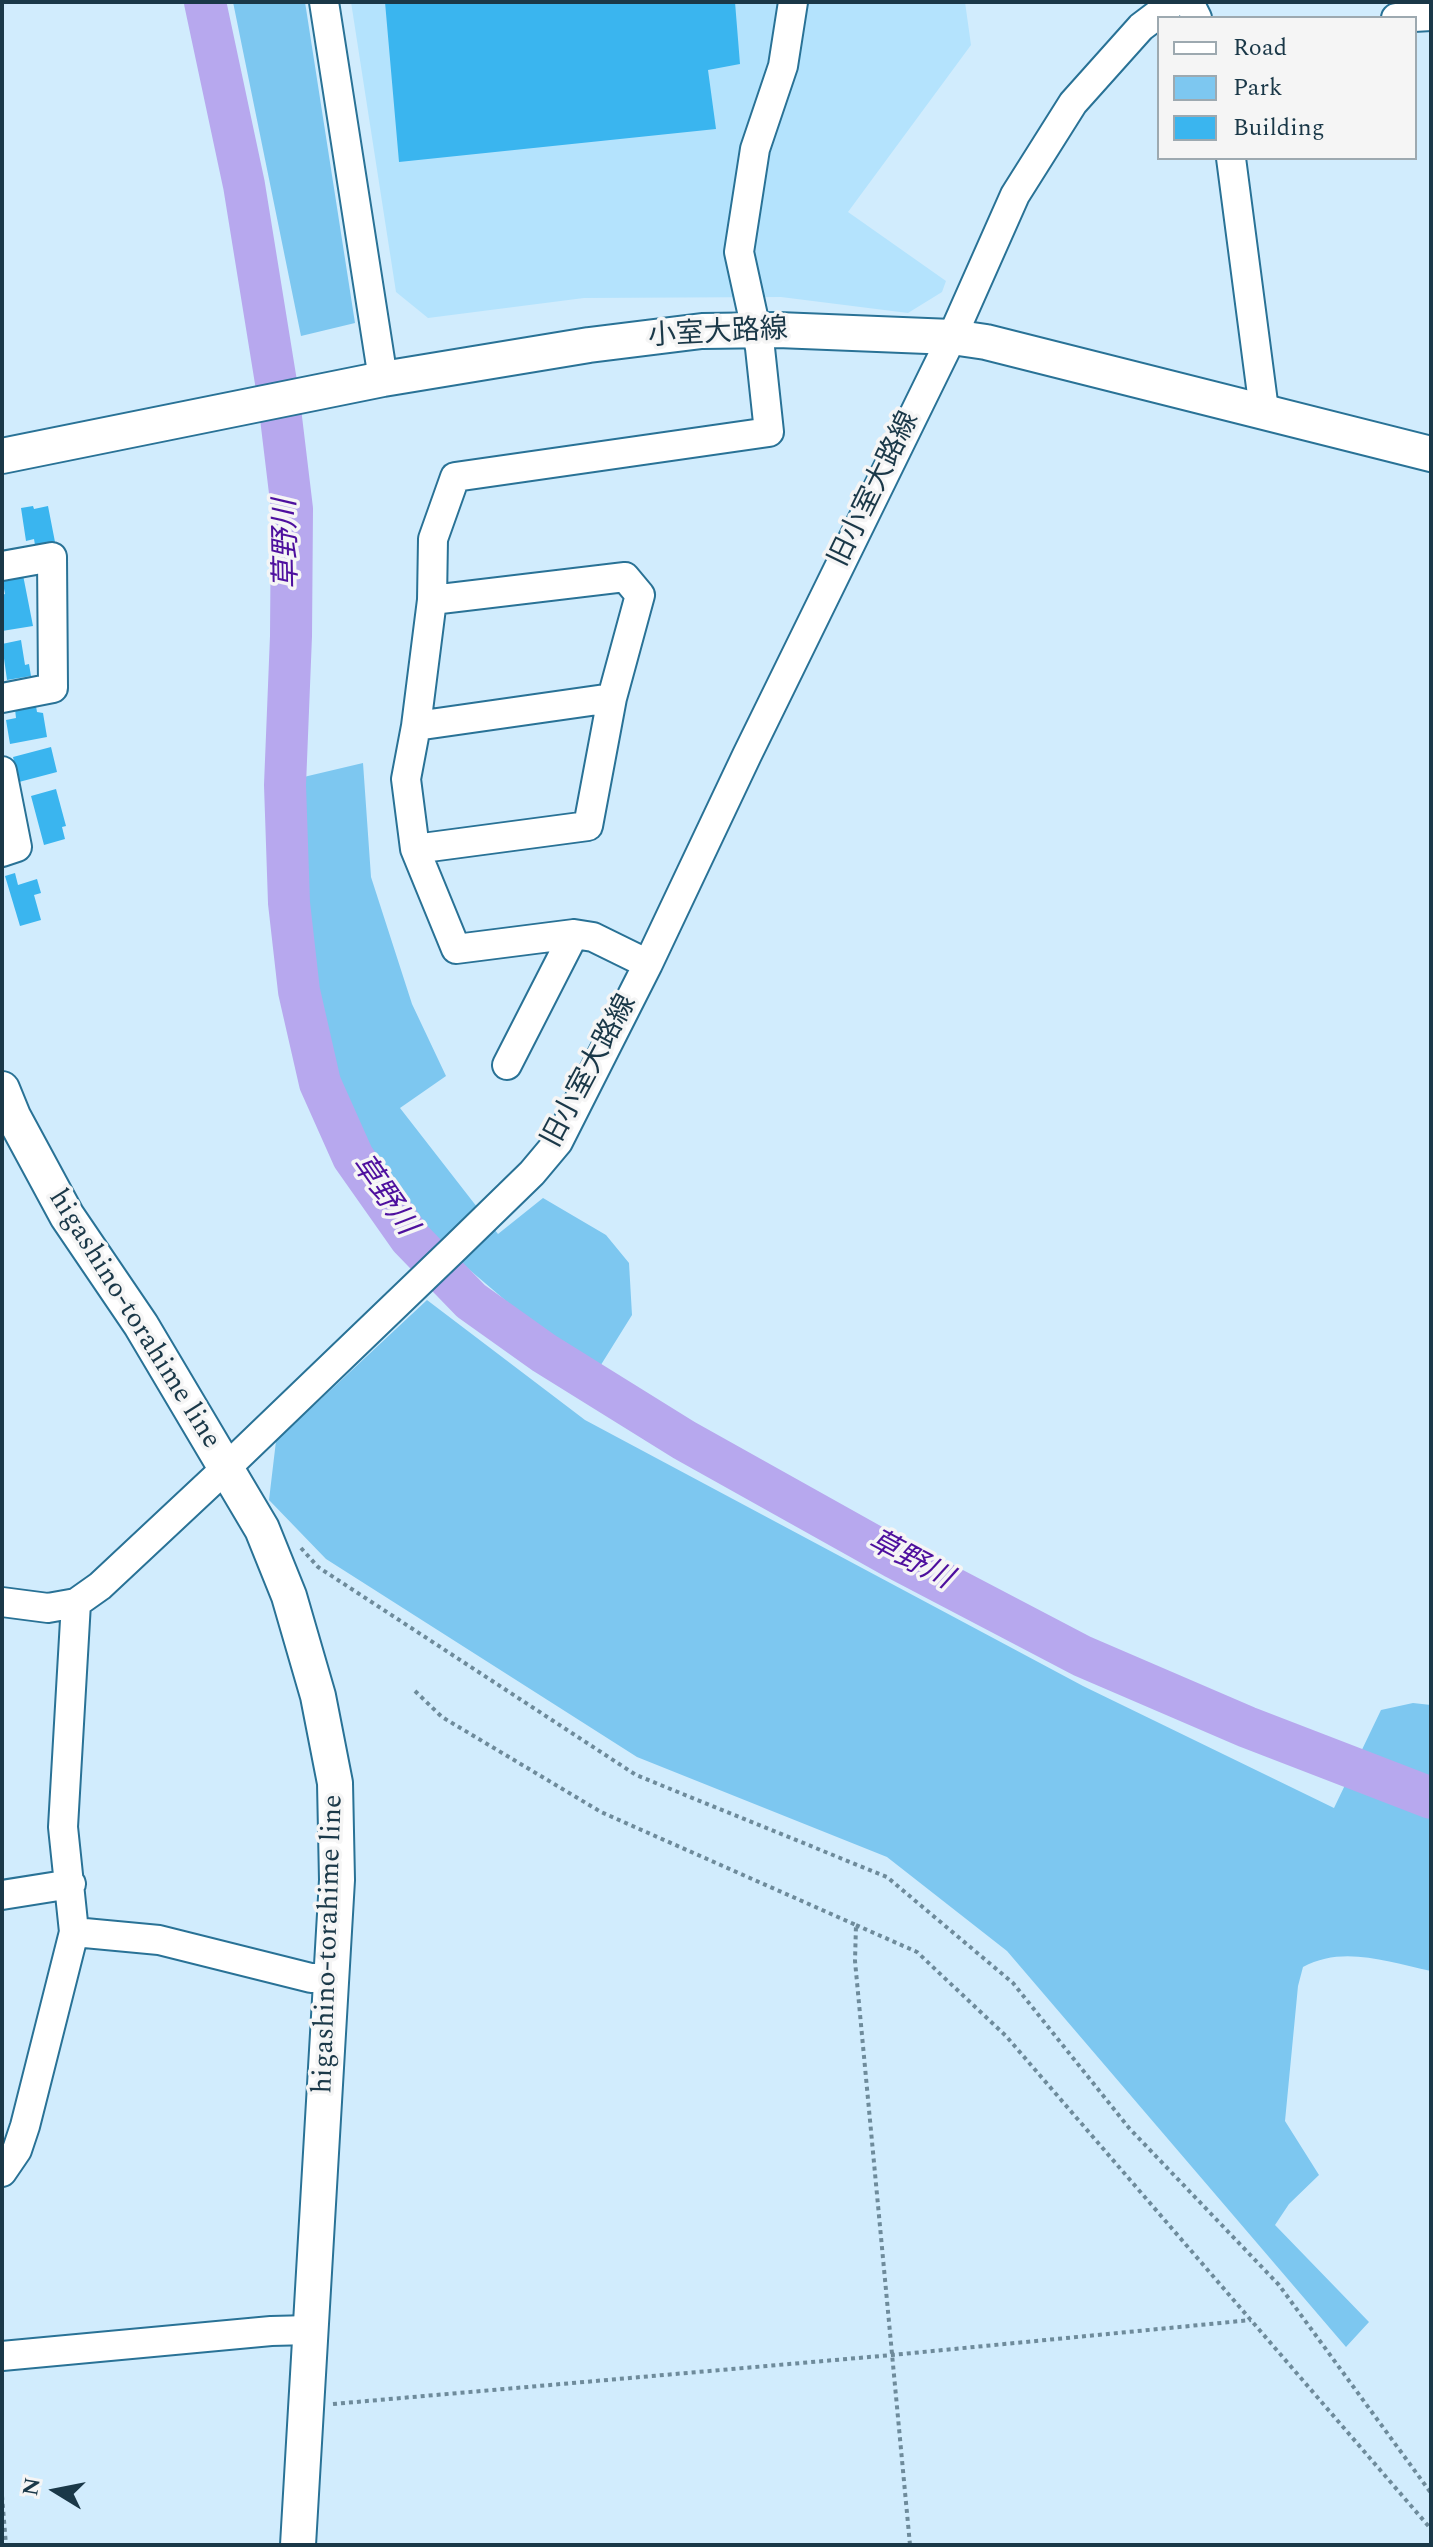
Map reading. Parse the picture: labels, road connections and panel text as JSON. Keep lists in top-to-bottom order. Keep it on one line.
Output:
{"streets":{"main road":["小室大路線","higashino-torahime line"],"street":["旧小室大路線"]},"crossings":[["小室大路線","旧小室大路線"],["旧小室大路線","higashino-torahime line"]],"water":["草野川"],"legend":["Road","Park","Building"],"north":"left"}
